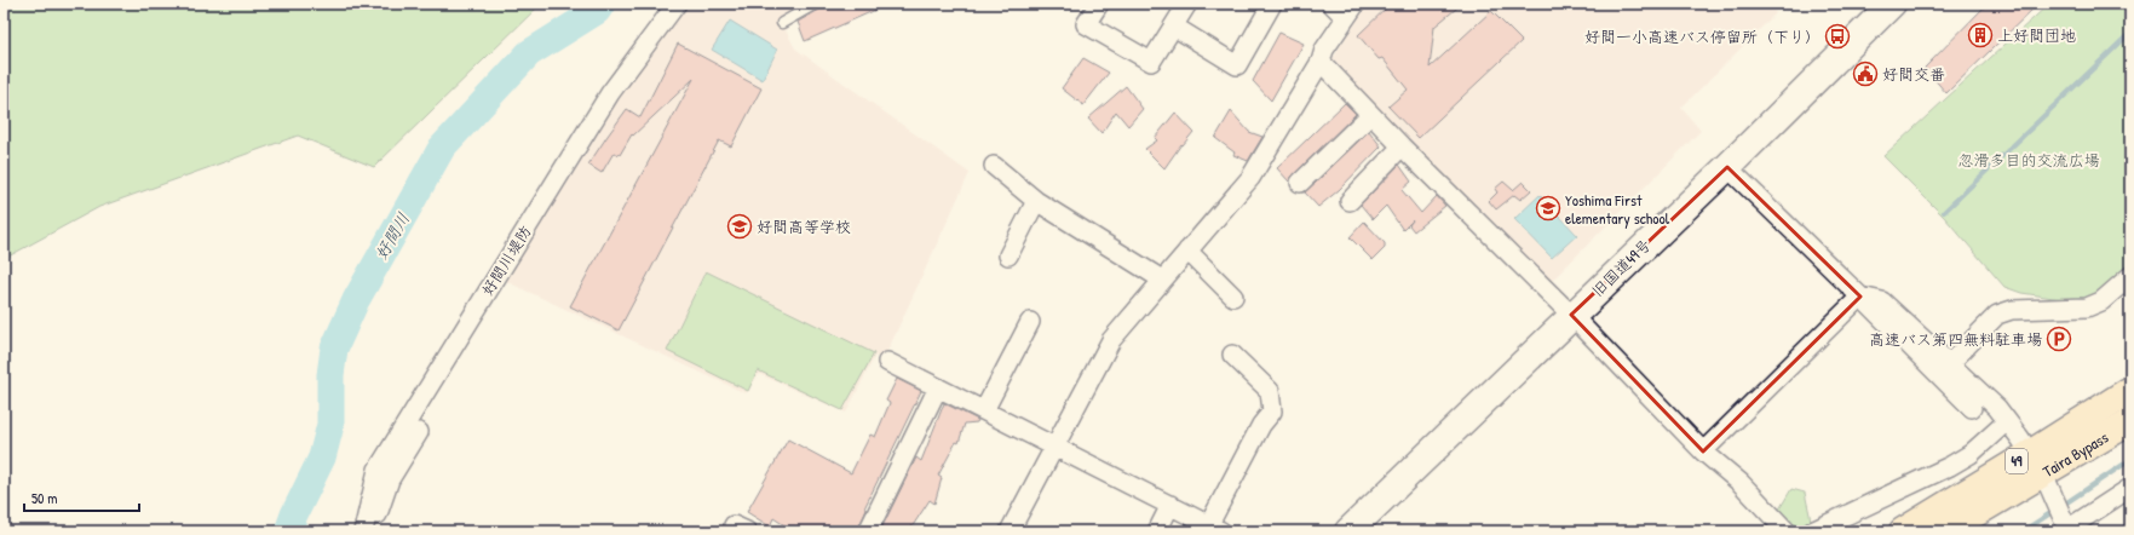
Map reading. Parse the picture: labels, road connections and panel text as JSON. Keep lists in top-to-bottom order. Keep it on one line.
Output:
{"streets":{"highway":["Taira Bypass","49"],"street":["好間川堤防","旧国道49号"]},"water":["好間川"],"parks":["忽滑多目的交流広場"],"places":{"building":["上好間団地"],"bus stop":["好間一小高速バス停留所（下り）"],"public building":["好間交番"],"school or university":["Yoshima First elementary school","好間高等学校"],"parking":["高速バス第四無料駐車場"]},"scale_bar":"50 m"}
